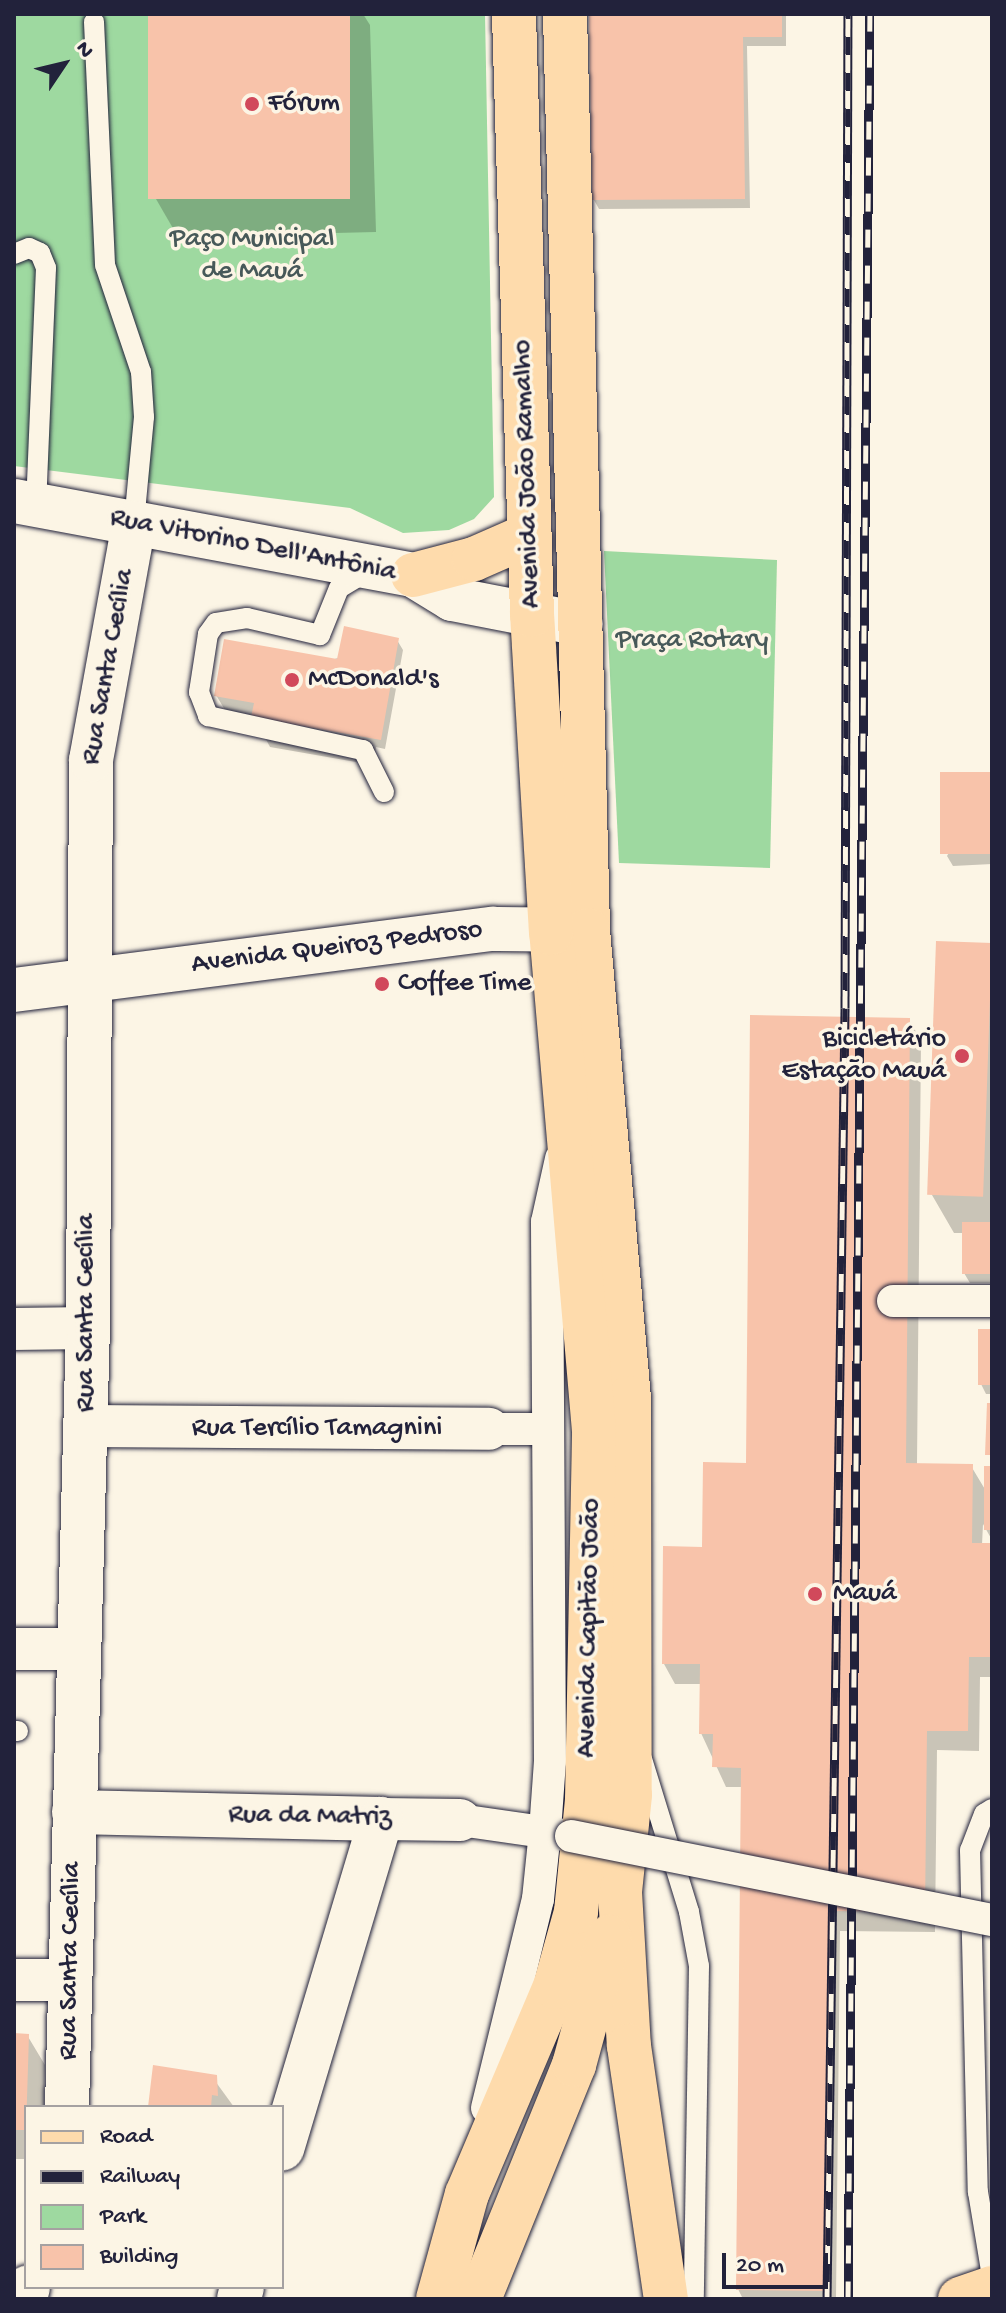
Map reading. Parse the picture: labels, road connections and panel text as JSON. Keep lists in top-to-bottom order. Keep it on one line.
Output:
{"streets":{"highway":["Avenida João Ramalho","Avenida Capitão João"],"street":["Rua Vitorino Dell'Antônia","Rua Santa Cecília","Avenida Queiroz Pedroso","Rua Tercílio Tamagnini","Rua da Matriz"]},"crossings":[["Avenida João Ramalho","Rua Vitorino Dell'Antônia"],["Avenida João Ramalho","Avenida Queiroz Pedroso"],["Avenida João Ramalho","Avenida Capitão João"],["Rua Vitorino Dell'Antônia","Rua Santa Cecília"],["Rua Santa Cecília","Avenida Queiroz Pedroso"],["Rua Santa Cecília","Rua Tercílio Tamagnini"],["Rua Santa Cecília","Rua da Matriz"],["Avenida Queiroz Pedroso","Avenida Capitão João"]],"parks":["Paço Municipal de Mauá","Praça Rotary"],"places":["Fórum","McDonald's","Coffee Time","Bicicletário Estação Mauá","Mauá"],"legend":["Road","Railway","Park","Building"],"scale_bar":"20 m","north":"top right"}
